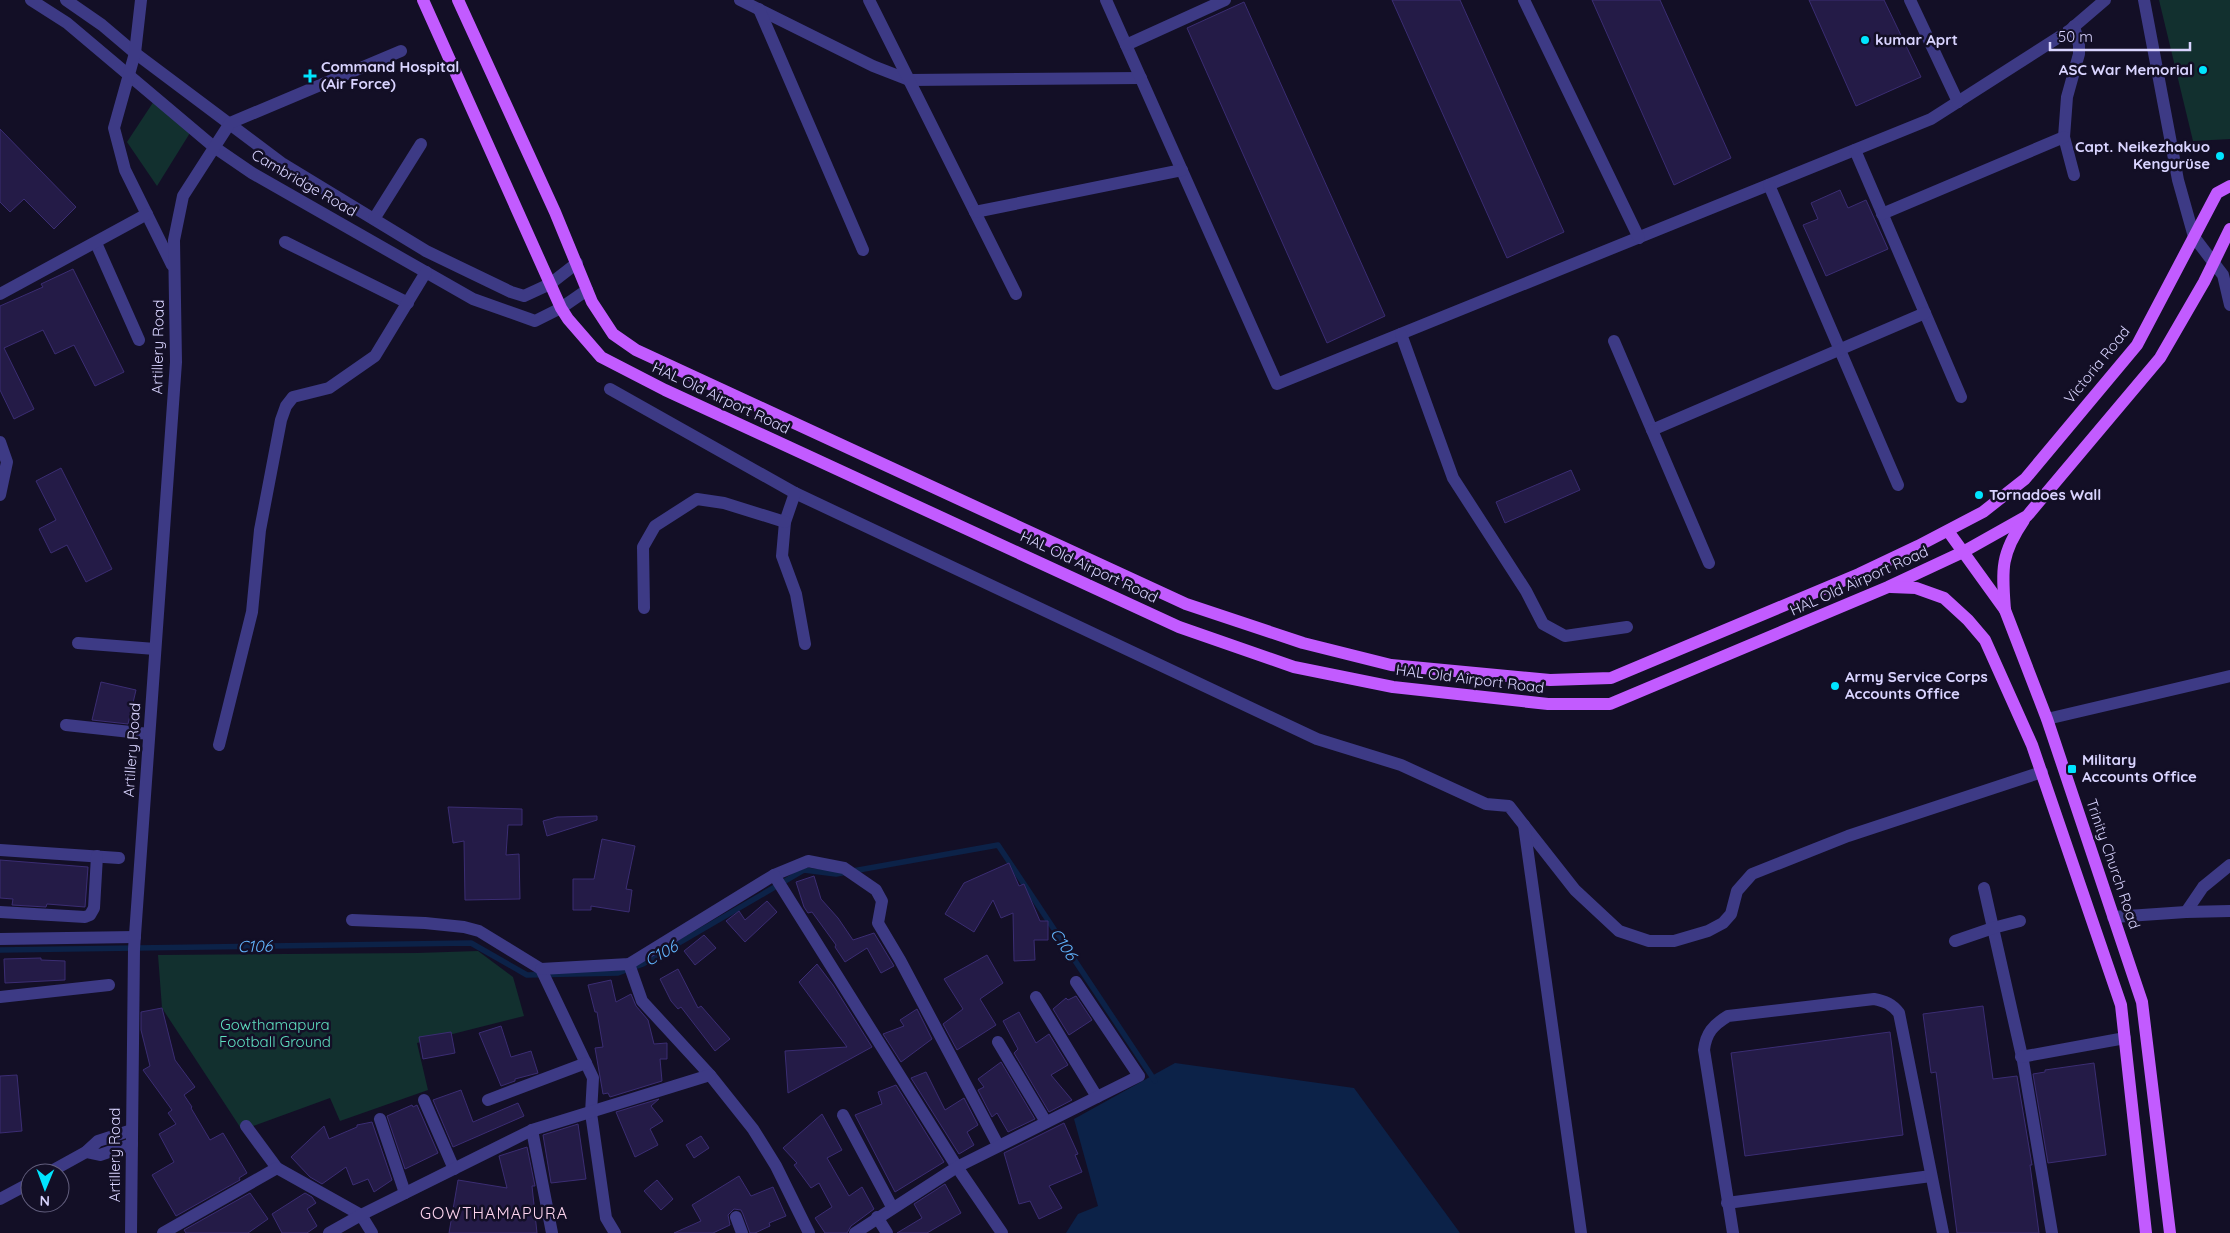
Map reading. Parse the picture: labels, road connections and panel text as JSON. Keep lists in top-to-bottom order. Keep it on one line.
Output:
{"streets":{"main road":["Victoria Road","HAL Old Airport Road","Trinity Church Road"],"street":["Cambridge Road","Artillery Road"]},"crossings":[["Cambridge Road","Artillery Road"],["Cambridge Road","HAL Old Airport Road"],["Victoria Road","HAL Old Airport Road"],["Victoria Road","Trinity Church Road"],["HAL Old Airport Road","Trinity Church Road"]],"districts":["GOWTHAMAPURA"],"water":["C106"],"parks":["Gowthamapura Football Ground"],"places":{"other":["kumar Aprt","ASC War Memorial","Capt. Neikezhakuo Kengurüse","Tornadoes Wall","Army Service Corps Accounts Office"],"health":["Command Hospital (Air Force)"],"transit":["Military Accounts Office"]},"scale_bar":"50 m","north":"bottom"}
